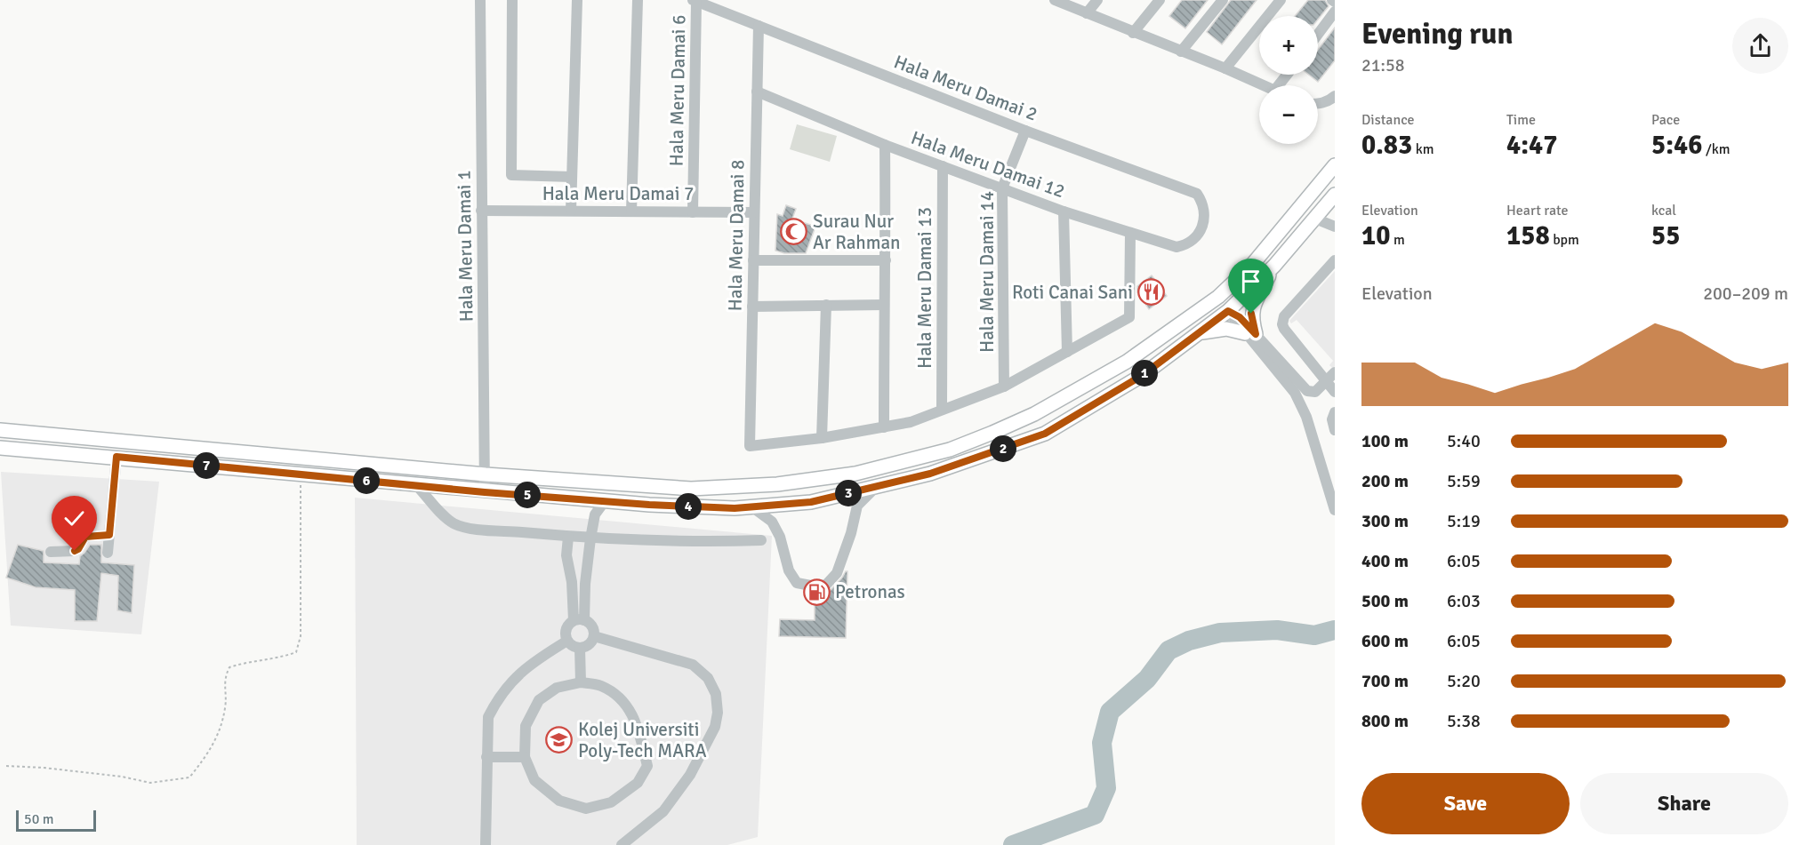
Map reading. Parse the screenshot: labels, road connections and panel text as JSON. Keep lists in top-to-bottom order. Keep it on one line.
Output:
{"streets":{"street":["Hala Meru Damai 2","Hala Meru Damai 6","Hala Meru Damai 12","Hala Meru Damai 7","Hala Meru Damai 8","Hala Meru Damai 1","Hala Meru Damai 14","Hala Meru Damai 13"]},"crossings":[["Hala Meru Damai 2","Hala Meru Damai 6"],["Hala Meru Damai 2","Hala Meru Damai 12"],["Hala Meru Damai 2","Hala Meru Damai 8"],["Hala Meru Damai 2","Hala Meru Damai 14"],["Hala Meru Damai 6","Hala Meru Damai 7"],["Hala Meru Damai 12","Hala Meru Damai 8"],["Hala Meru Damai 12","Hala Meru Damai 14"],["Hala Meru Damai 12","Hala Meru Damai 13"],["Hala Meru Damai 7","Hala Meru Damai 8"],["Hala Meru Damai 7","Hala Meru Damai 1"]],"places":{"mosque":["Surau Nur Ar Rahman"],"restaurant":["Roti Canai Sani"],"fuel station":["Petronas"],"school or university":["Kolej Universiti Poly-Tech MARA"]},"scale_bar":"50 m","page":{"heading":["Evening run","21:58"],"map_buttons":["+","−"],"stats":[["Distance","0.83 km"],["Time","4:47"],["Pace","5:46 /km"],["Elevation","10 m"],["Heart rate","158 bpm"],["kcal","55"]],"chart":["Elevation","200–209 m"],"pins":["1","2","7","6","3","5","4"],"list":[{"name":"100 m","note":"5:40"},{"name":"200 m","note":"5:59"},{"name":"300 m","note":"5:19"},{"name":"400 m","note":"6:05"},{"name":"500 m","note":"6:03"},{"name":"600 m","note":"6:05"},{"name":"700 m","note":"5:20"},{"name":"800 m","note":"5:38"}],"buttons":["Save","Share"],"scale":"50 m"}}
